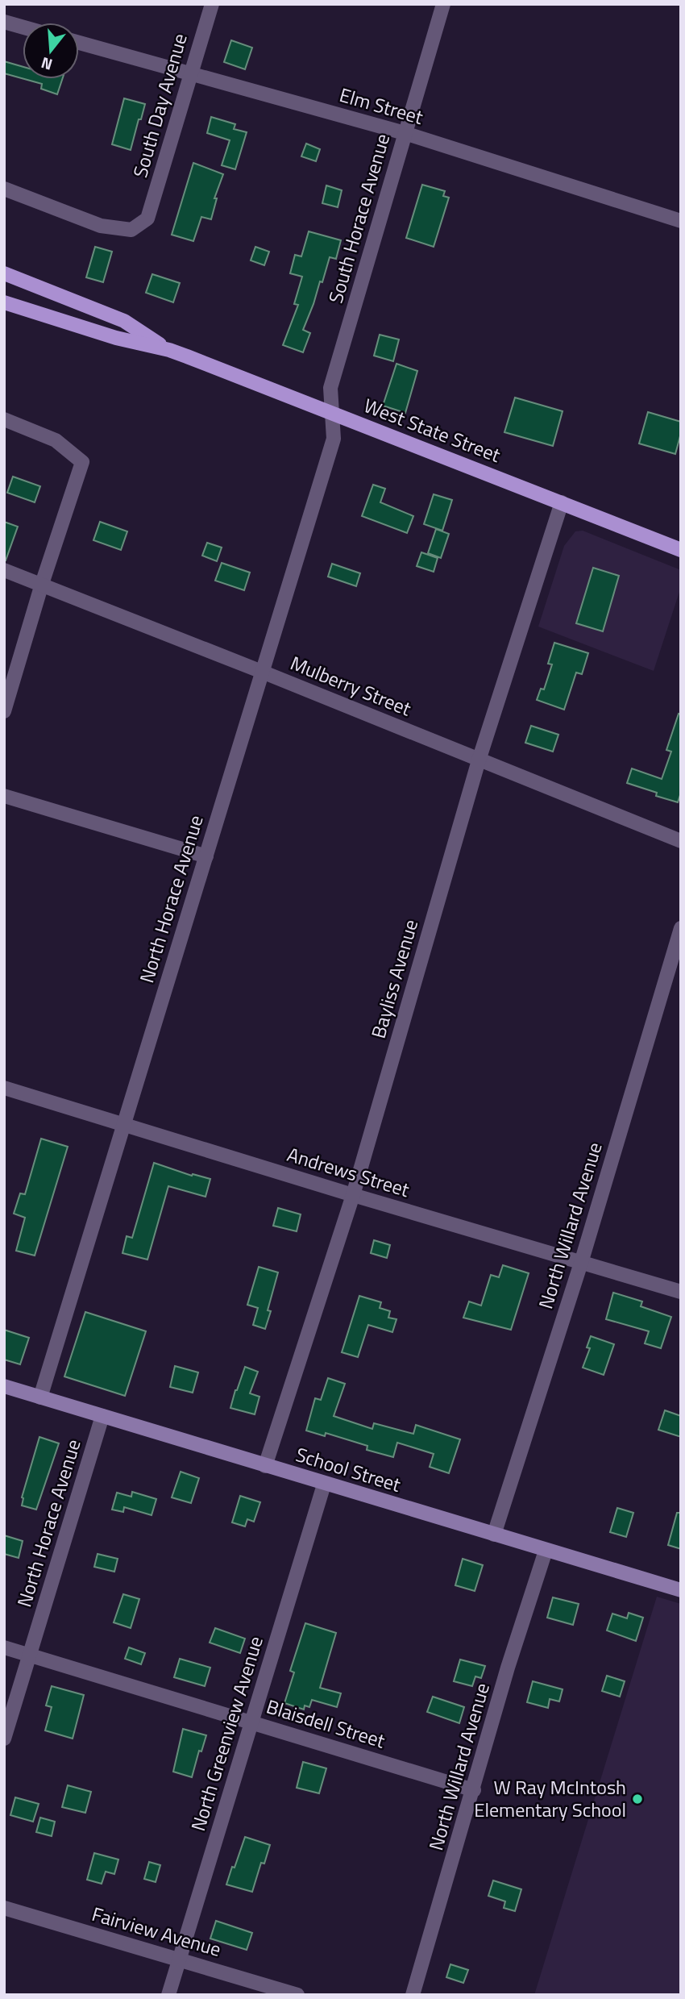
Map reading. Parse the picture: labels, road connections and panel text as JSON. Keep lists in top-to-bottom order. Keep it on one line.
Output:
{"streets":{"main road":["West State Street","School Street"],"street":["South Day Avenue","Elm Street","South Horace Avenue","Mulberry Street","North Horace Avenue","Bayliss Avenue","Andrews Street","North Willard Avenue","Blaisdell Street","North Greenview Avenue","Fairview Avenue"]},"crossings":[["South Day Avenue","Elm Street"],["Elm Street","South Horace Avenue"],["South Horace Avenue","West State Street"],["South Horace Avenue","North Horace Avenue"],["West State Street","North Horace Avenue"],["West State Street","Bayliss Avenue"],["Mulberry Street","North Horace Avenue"],["Mulberry Street","Bayliss Avenue"],["North Horace Avenue","Andrews Street"],["North Horace Avenue","School Street"],["North Horace Avenue","Blaisdell Street"],["Bayliss Avenue","Andrews Street"],["Bayliss Avenue","School Street"],["Andrews Street","North Willard Avenue"],["North Willard Avenue","School Street"],["North Willard Avenue","Blaisdell Street"],["School Street","North Greenview Avenue"],["Blaisdell Street","North Greenview Avenue"],["North Greenview Avenue","Fairview Avenue"]],"places":["W Ray McIntosh Elementary School"],"north":"bottom"}
